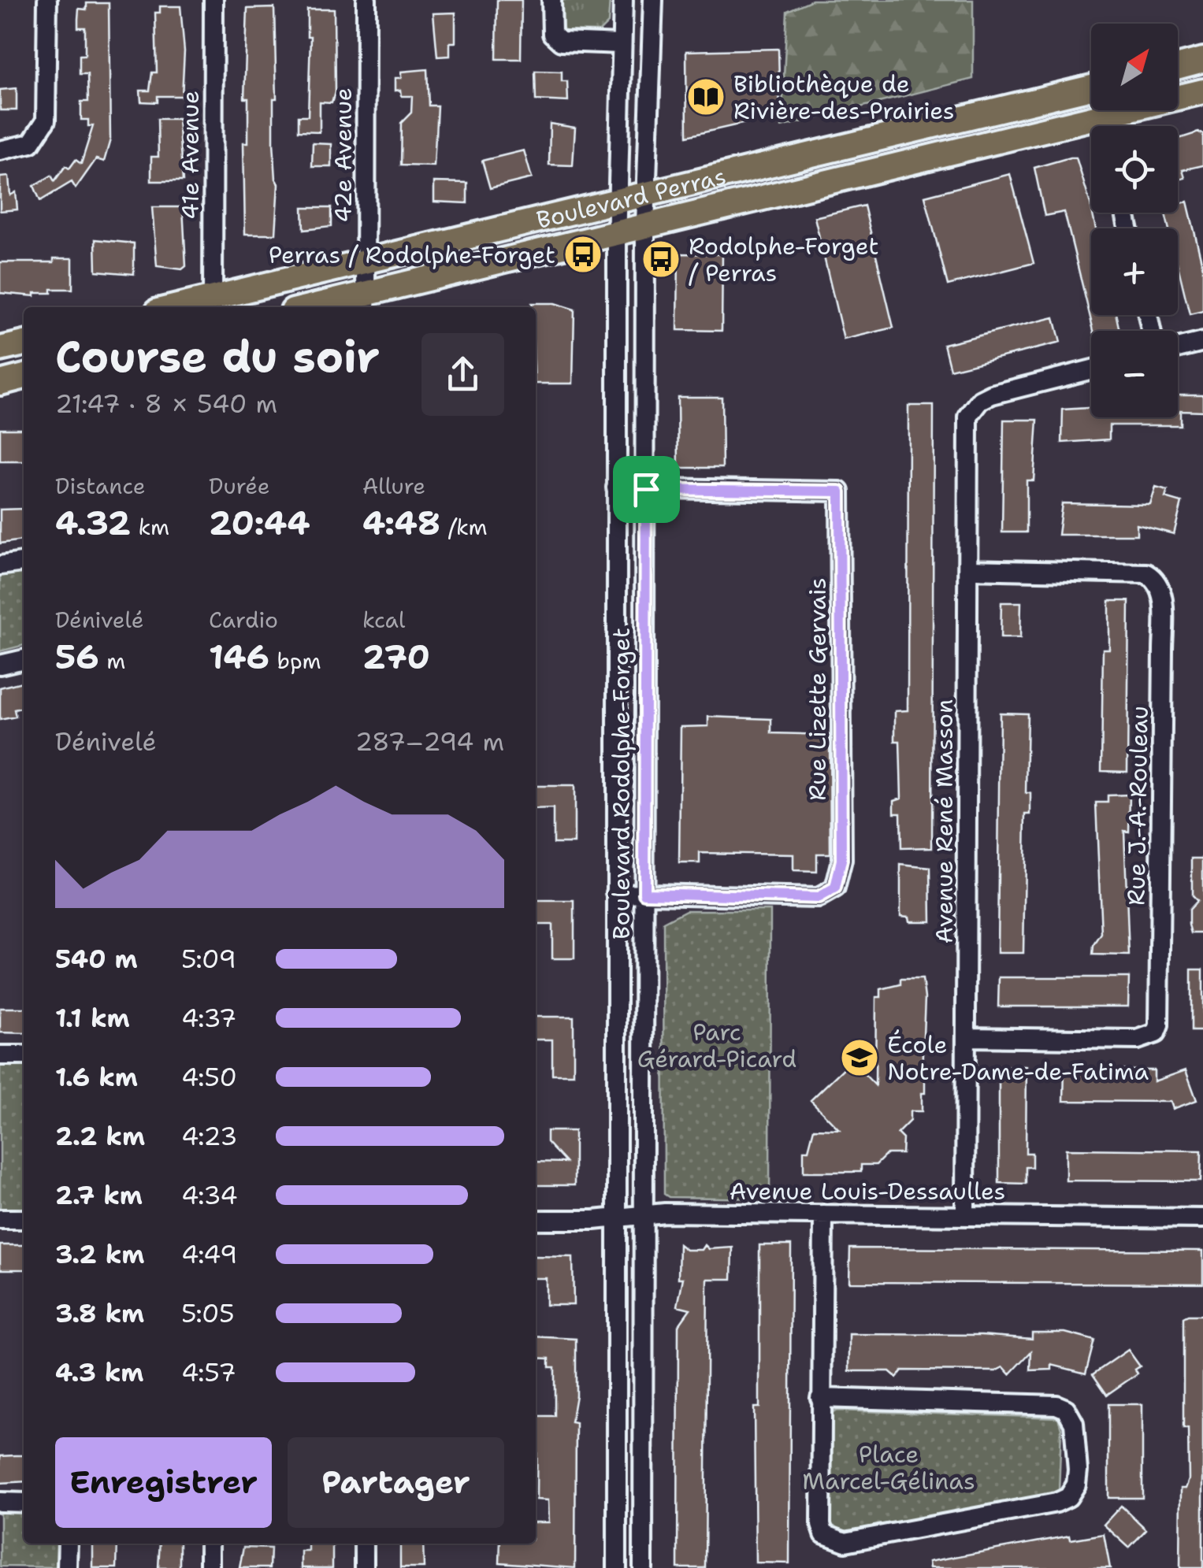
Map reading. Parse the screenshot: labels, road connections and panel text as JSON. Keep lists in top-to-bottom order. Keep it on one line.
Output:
{"streets":{"main road":["Boulevard Perras"],"street":["41e Avenue","42e Avenue","Rue Lizette Gervais","Boulevard Rodolphe-Forget","Rue J.-A.-Rouleau","Avenue René Masson","Avenue Louis-Dessaulles"]},"crossings":[["41e Avenue","Boulevard Perras"],["42e Avenue","Boulevard Perras"],["Boulevard Perras","Boulevard Rodolphe-Forget"],["Rue Lizette Gervais","Boulevard Rodolphe-Forget"],["Boulevard Rodolphe-Forget","Avenue Louis-Dessaulles"],["Rue J.-A.-Rouleau","Avenue René Masson"],["Avenue René Masson","Avenue Louis-Dessaulles"]],"parks":["Parc Gérard-Picard","Place Marcel-Gélinas"],"places":{"library":["Bibliothèque de Rivière-des-Prairies"],"bus stop":["Perras / Rodolphe-Forget","Rodolphe-Forget / Perras"],"school or university":["École Notre-Dame-de-Fatima"]},"north":"top right","page":{"map_buttons":["+","−"],"heading":["Course du soir","21:47 · 8 × 540 m"],"stats":[["Distance","4.32 km"],["Durée","20:44"],["Allure","4:48 /km"],["Dénivelé","56 m"],["Cardio","146 bpm"],["kcal","270"]],"chart":["Dénivelé","287–294 m"],"list":[{"name":"540 m","note":"5:09"},{"name":"1.1 km","note":"4:37"},{"name":"1.6 km","note":"4:50"},{"name":"2.2 km","note":"4:23"},{"name":"2.7 km","note":"4:34"},{"name":"3.2 km","note":"4:49"},{"name":"3.8 km","note":"5:05"},{"name":"4.3 km","note":"4:57"}],"buttons":["Enregistrer","Partager"]}}
